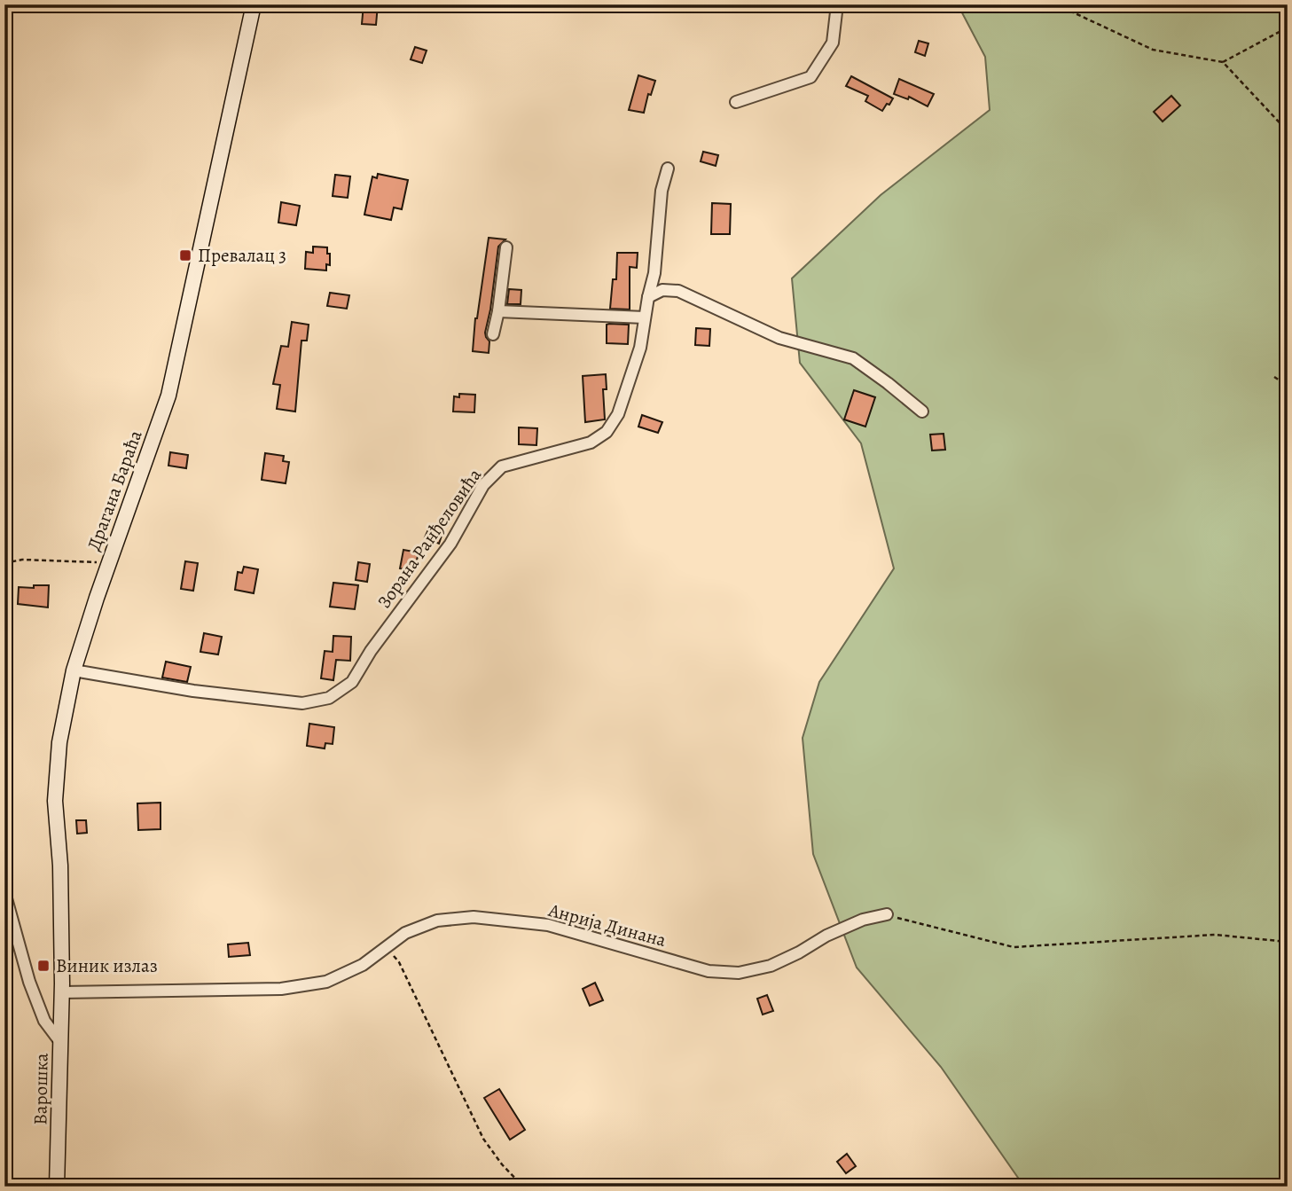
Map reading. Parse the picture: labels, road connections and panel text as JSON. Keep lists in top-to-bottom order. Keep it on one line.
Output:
{"streets":{"street":["Драгана Бараћа","Зорана Ранђеловића","Анрија Динана","Варошка"]},"crossings":[["Драгана Бараћа","Зорана Ранђеловића"],["Драгана Бараћа","Анрија Динана"],["Драгана Бараћа","Варошка"],["Анрија Динана","Варошка"]],"places":{"transit":["Превалац 3","Виник излаз"]}}
